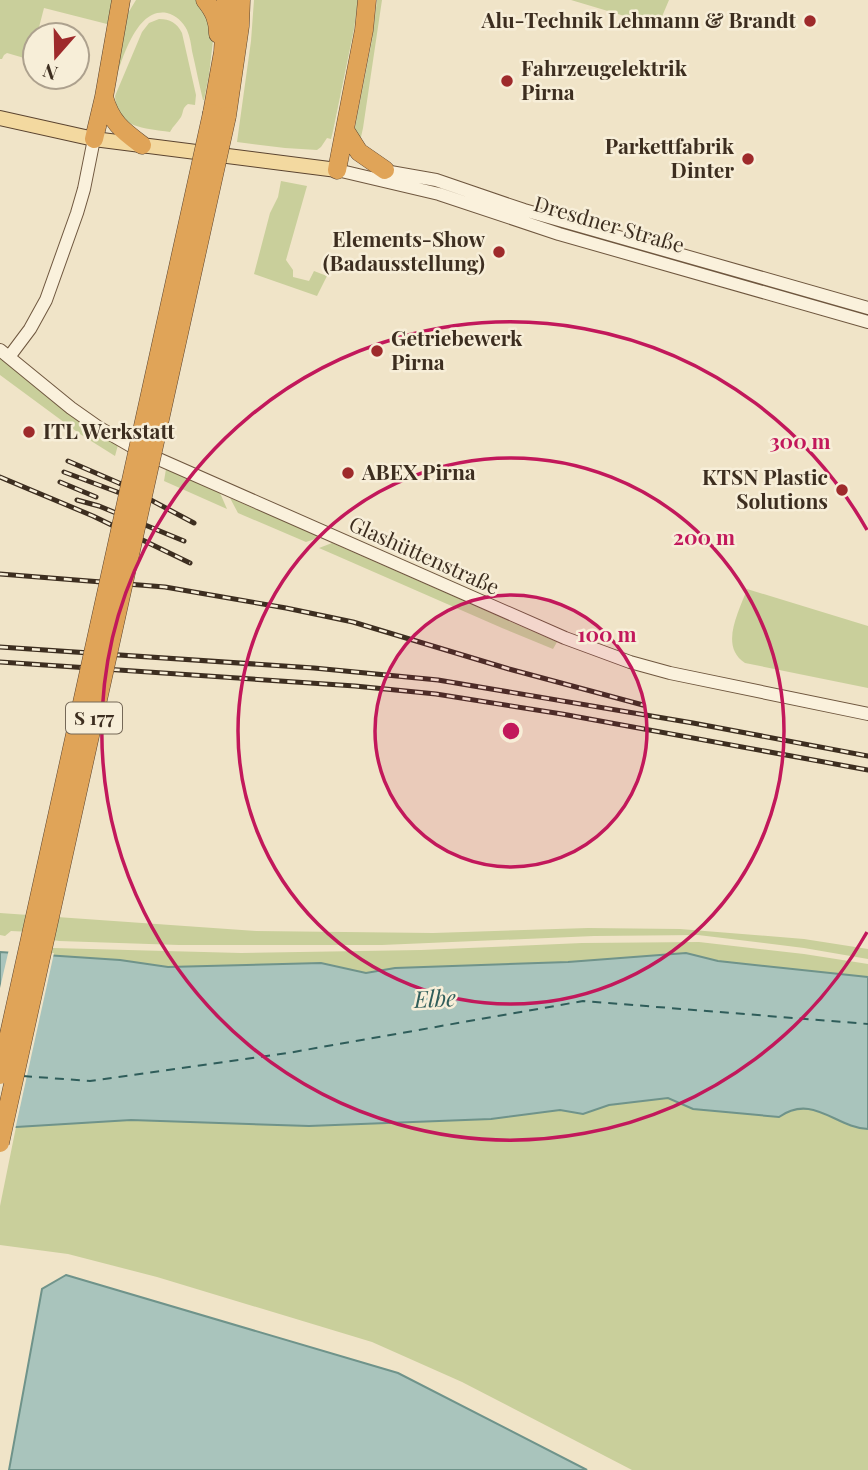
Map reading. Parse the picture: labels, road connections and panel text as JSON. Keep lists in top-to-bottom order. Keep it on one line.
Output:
{"streets":{"highway":["S 177"],"main road":["Dresdner Straße"],"street":["Glashüttenstraße"]},"water":["Elbe"],"places":["Alu-Technik Lehmann & Brandt","Fahrzeugelektrik Pirna","Parkettfabrik Dinter","Elements-Show (Badausstellung)","Getriebewerk Pirna","ITL Werkstatt","ABEX Pirna","KTSN Plastic Solutions"],"north":"bottom","rings":["300 m","200 m","100 m"]}
